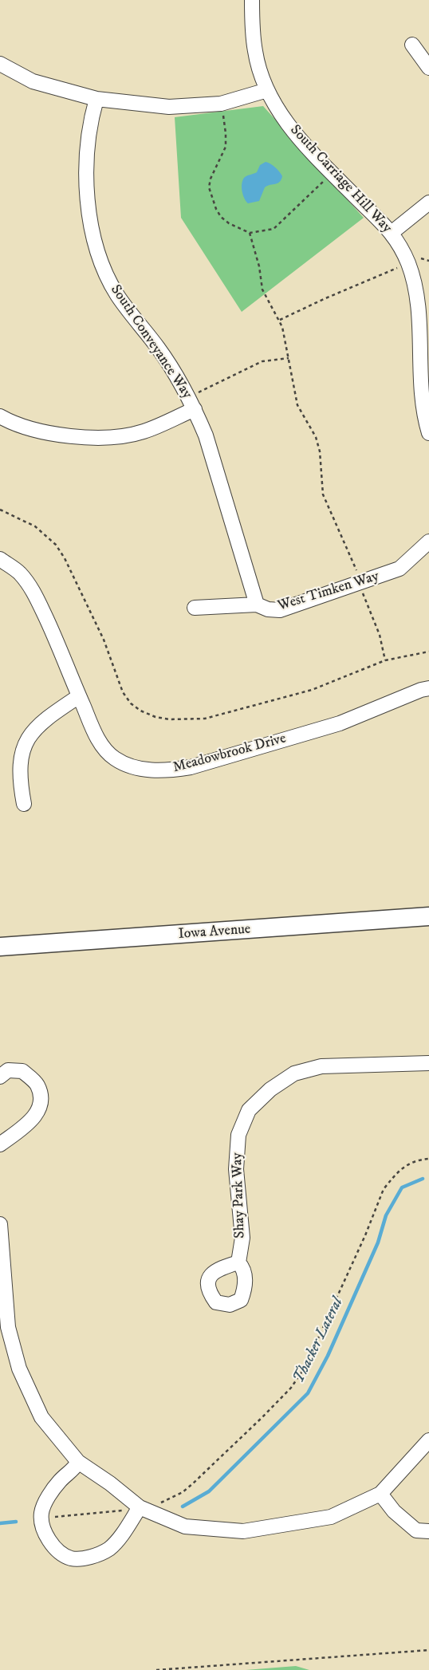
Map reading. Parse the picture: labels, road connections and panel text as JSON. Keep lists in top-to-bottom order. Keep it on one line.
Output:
{"streets":{"street":["South Carriage Hill Way","South Conveyance Way","West Timken Way","Meadowbrook Drive","Iowa Avenue","Shay Park Way"]},"crossings":[["South Conveyance Way","West Timken Way"]],"water":["Thacker Lateral"]}
